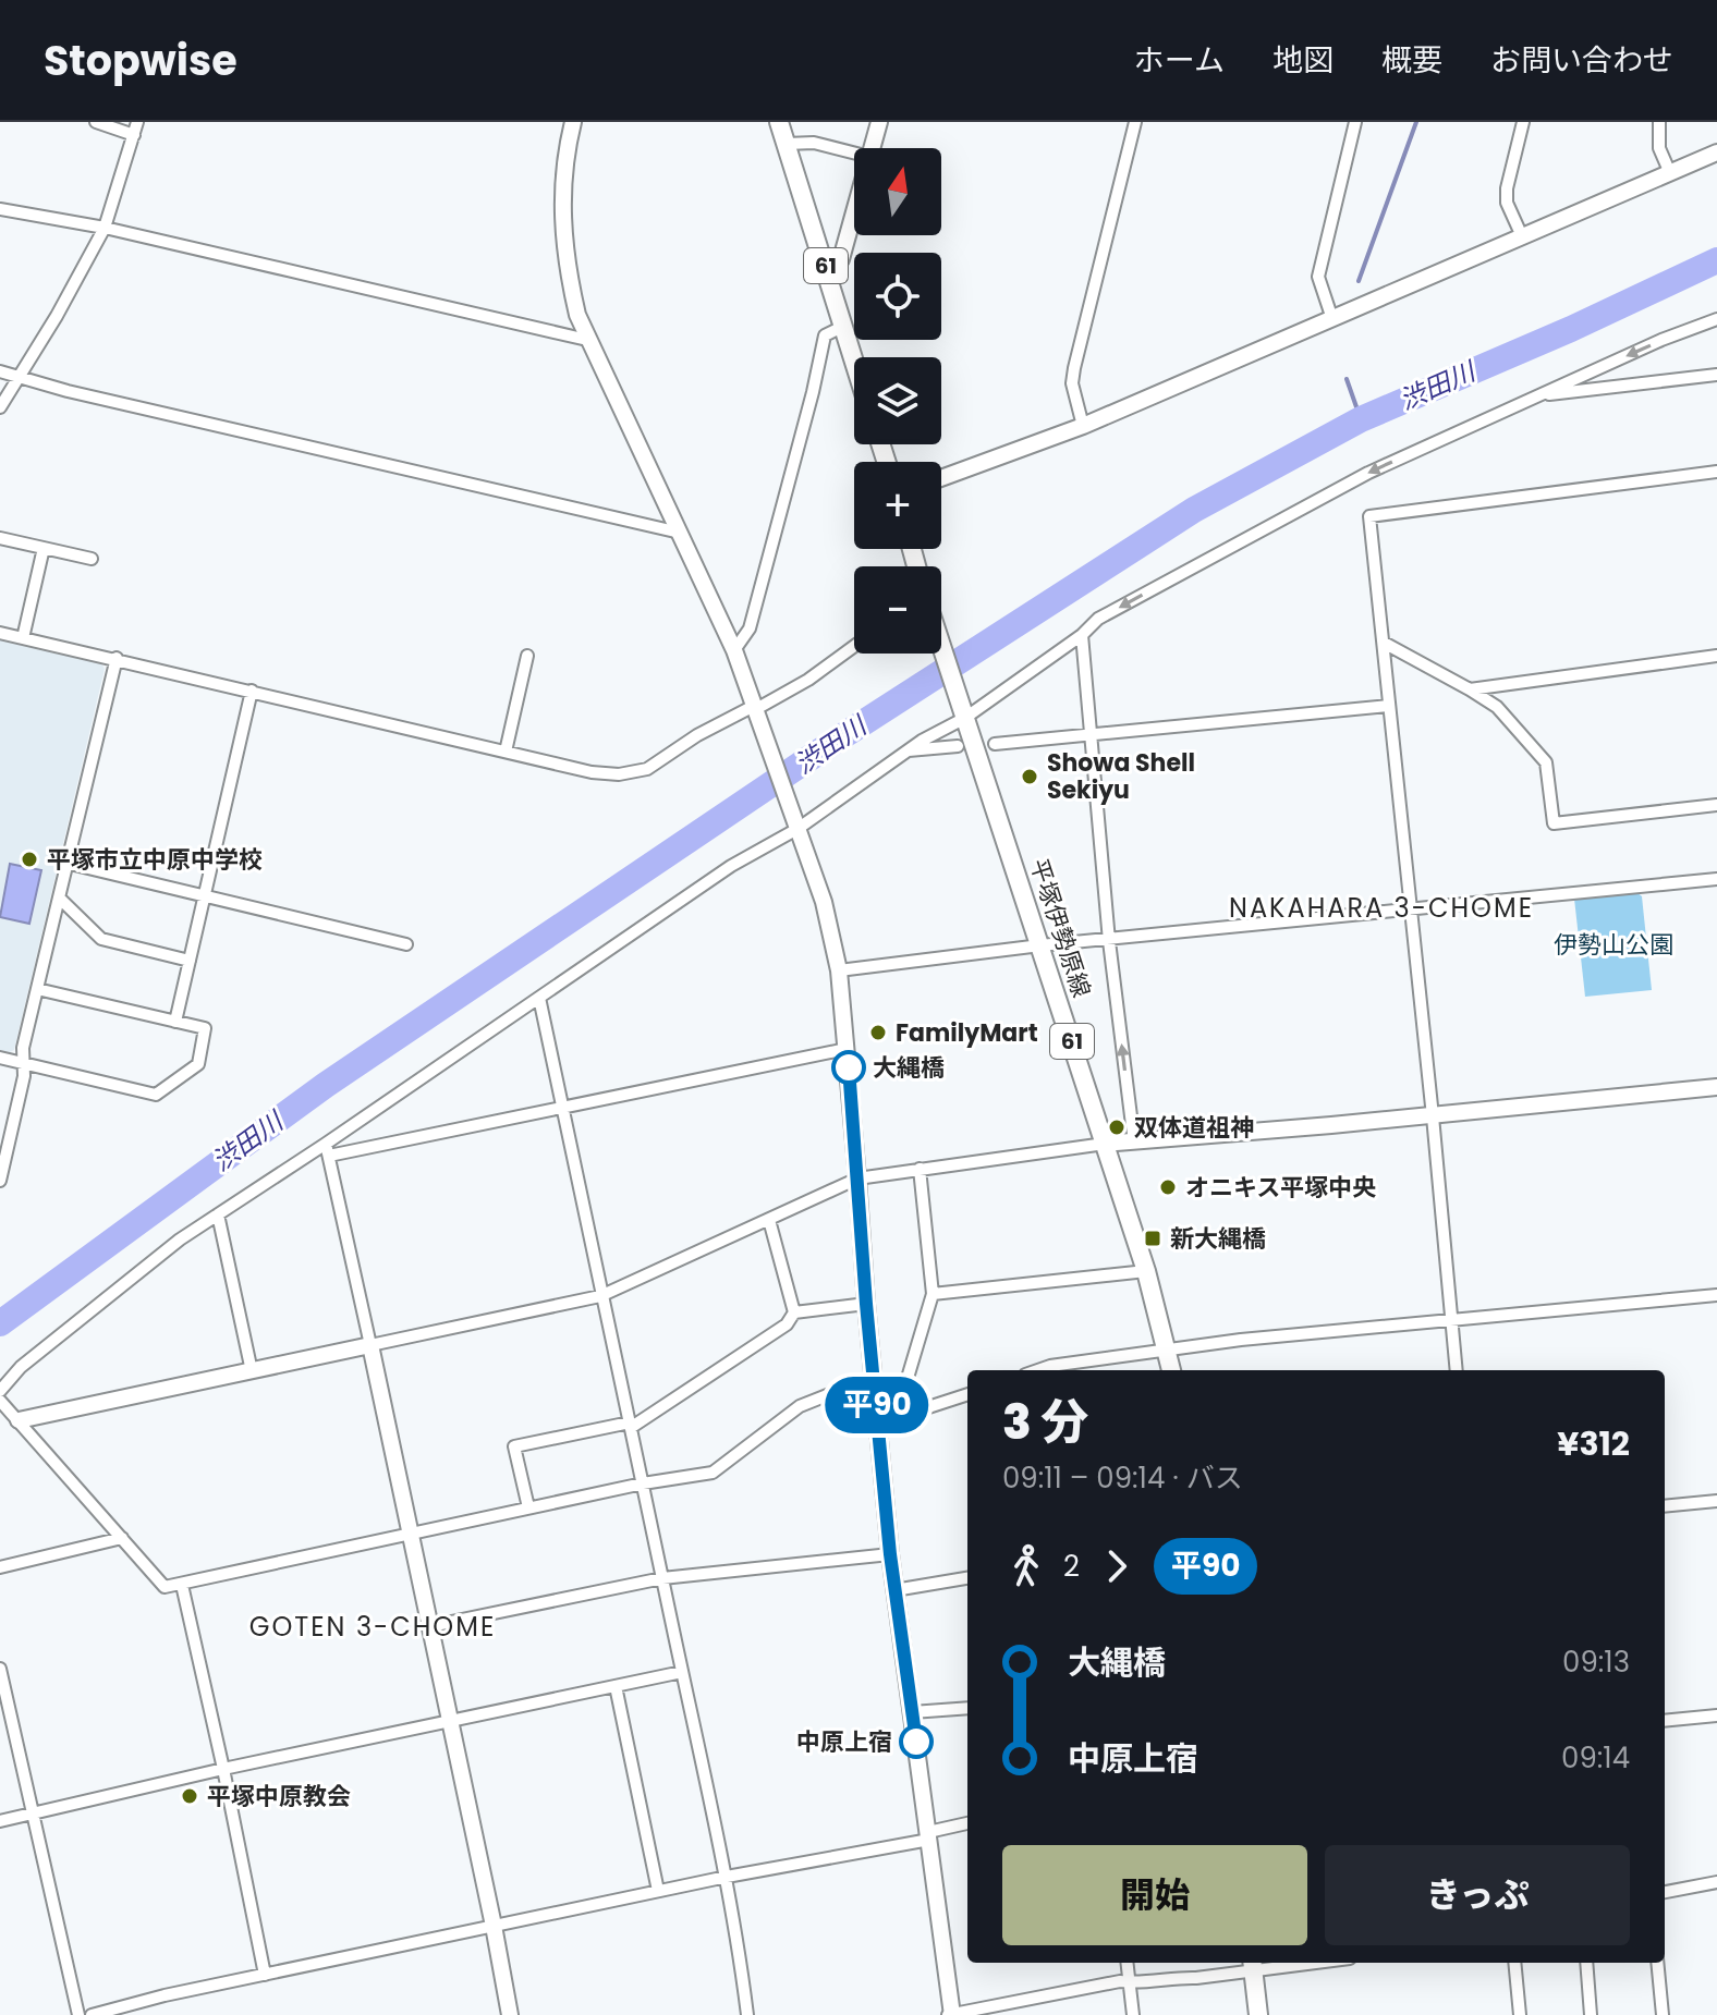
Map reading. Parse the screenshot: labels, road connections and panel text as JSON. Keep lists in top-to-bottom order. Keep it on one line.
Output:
{"streets":{"main road":["61","平塚伊勢原線"]},"districts":["NAKAHARA 3-CHOME","GOTEN 3-CHOME"],"water":["渋田川"],"parks":["伊勢山公園"],"places":{"other":["Showa Shell Sekiyu","平塚市立中原中学校","FamilyMart","大縄橋","双体道祖神","オニキス平塚中央","中原上宿","平塚中原教会"],"transit":["新大縄橋"]},"lines":["bus line 平90"],"north":"top","page":{"header":"Stopwise","nav":["ホーム","地図","概要","お問い合わせ"],"on_map":"平90","map_buttons":["+","−"],"heading":["3 分","09:11 – 09:14 · バス","¥312"],"legs":["2","平90"],"list":[{"name":"大縄橋","value":"09:13"},{"name":"中原上宿","value":"09:14"}],"buttons":["開始","きっぷ"]}}
